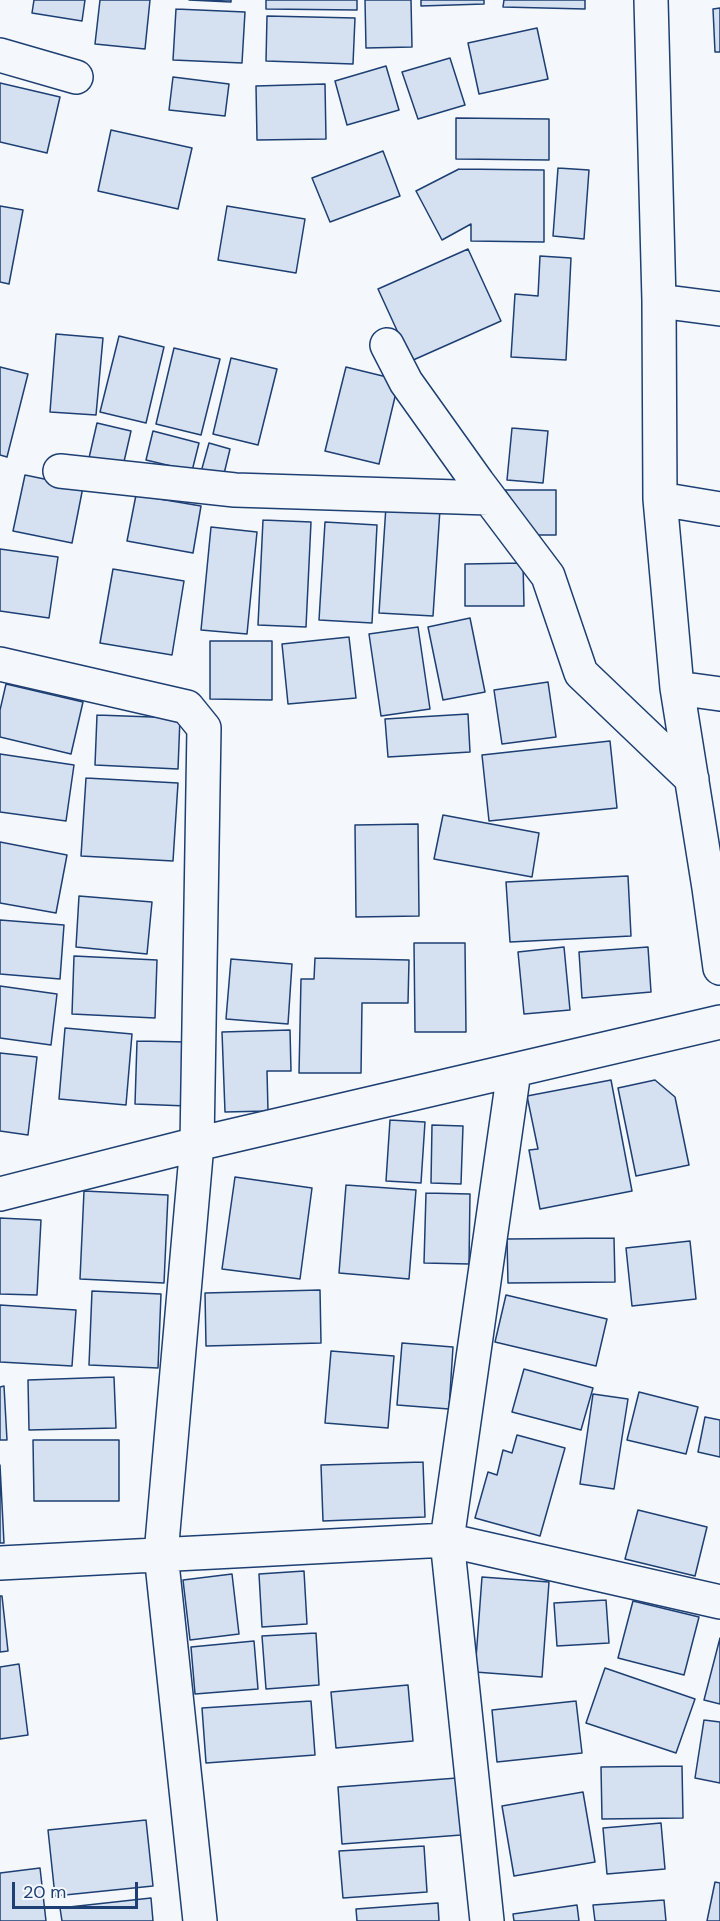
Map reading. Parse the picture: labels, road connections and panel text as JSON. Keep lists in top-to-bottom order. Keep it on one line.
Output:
{"scale_bar":"20 m"}
